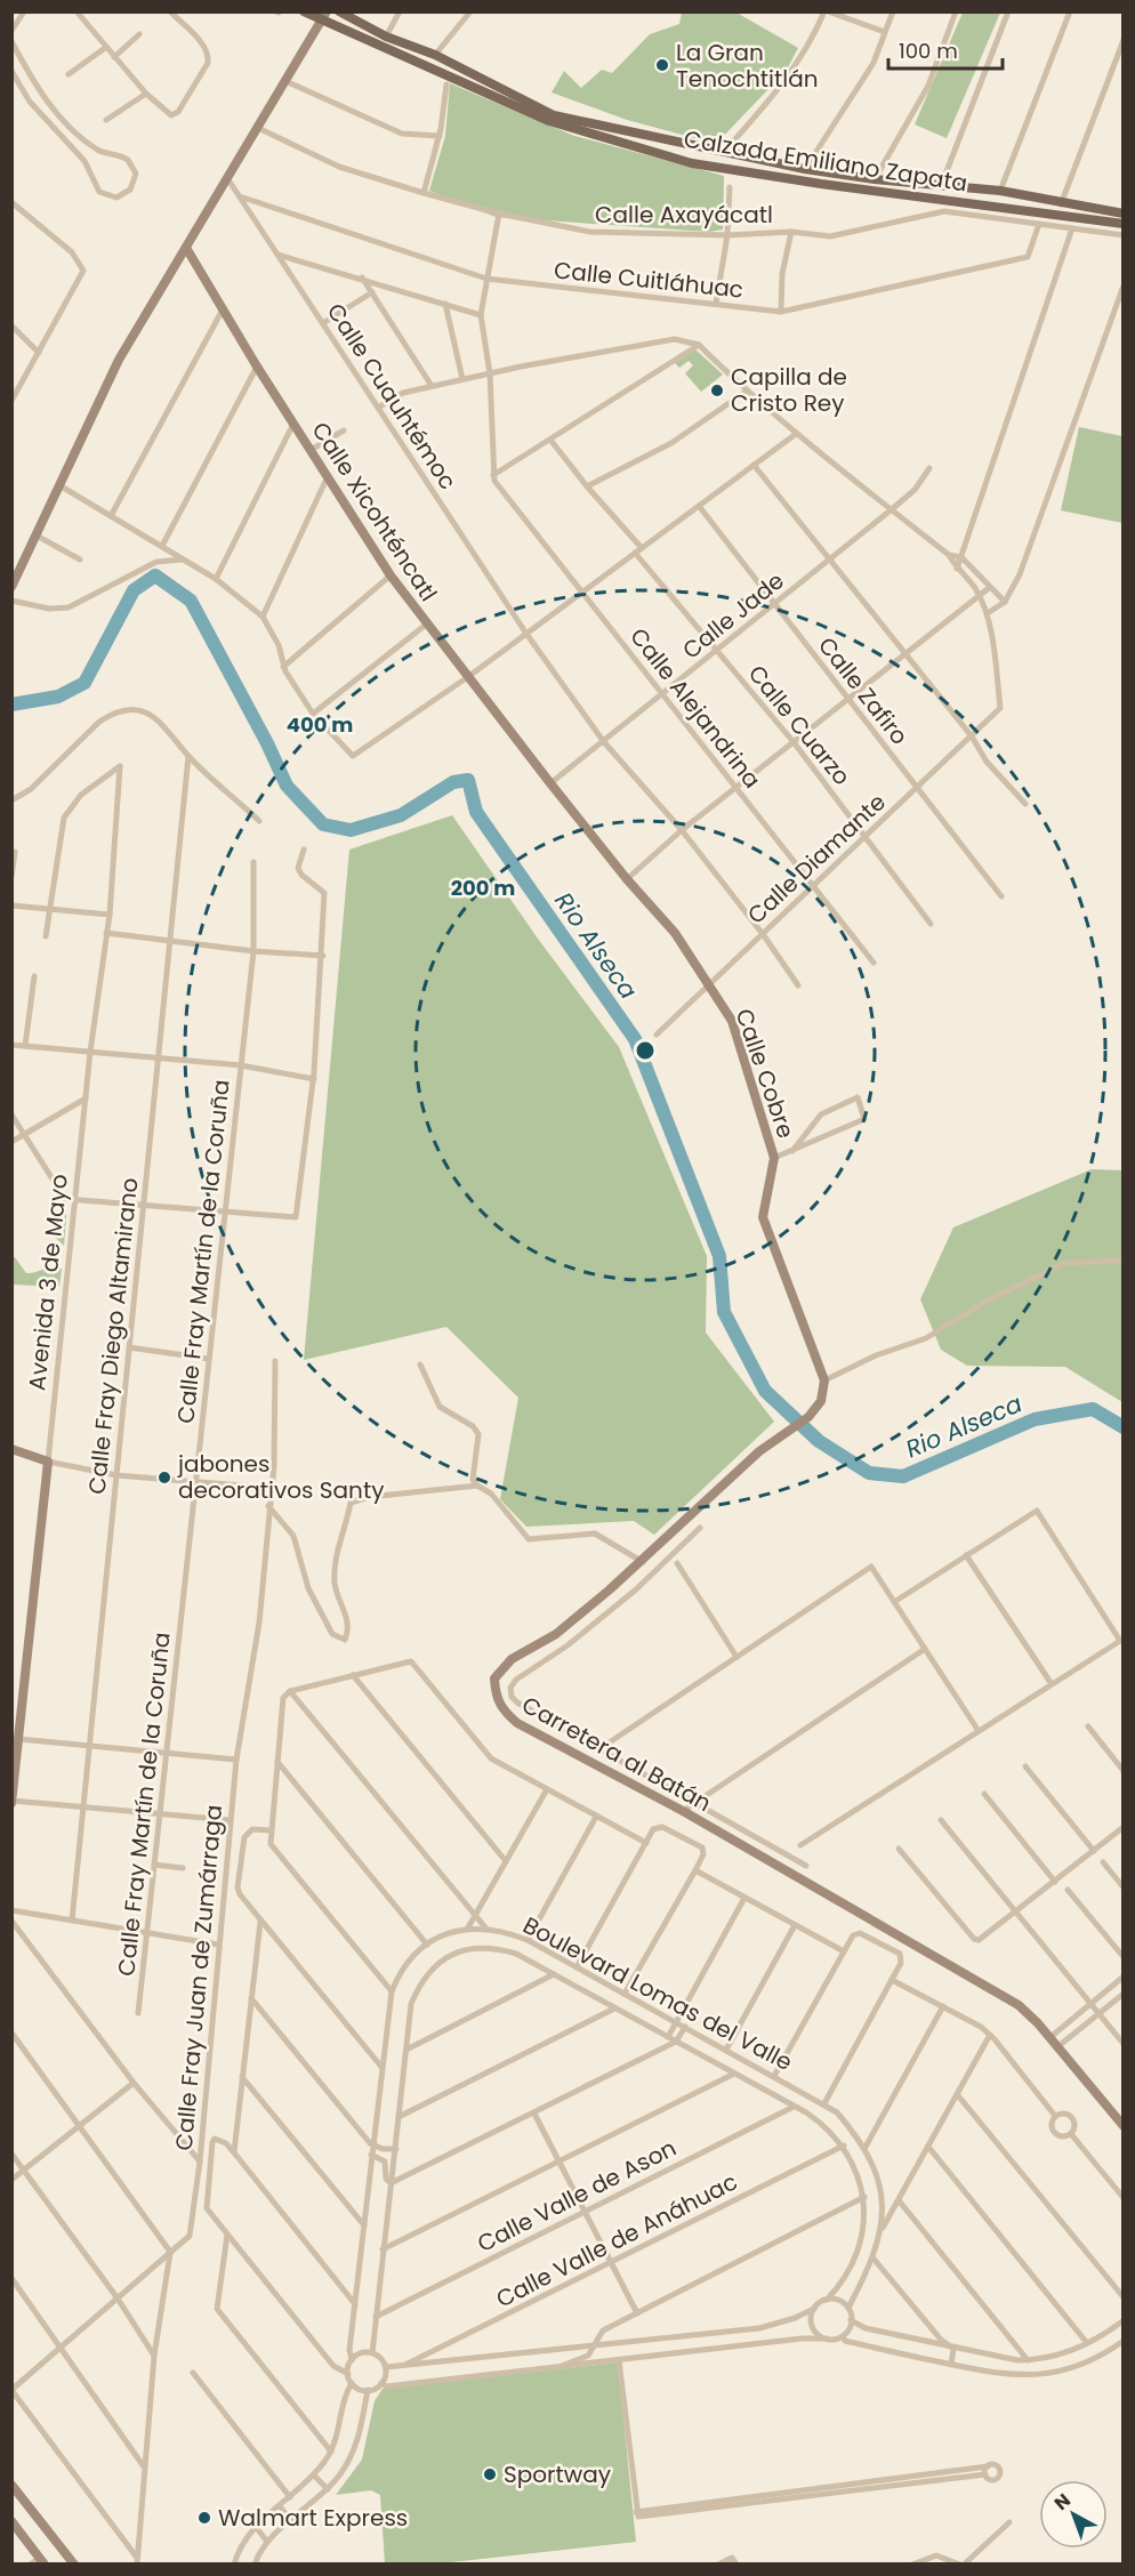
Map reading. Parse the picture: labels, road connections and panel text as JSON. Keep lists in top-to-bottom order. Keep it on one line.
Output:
{"streets":{"main road":["Calzada Emiliano Zapata"],"street":["Calle Axayácatl","Calle Cuitláhuac","Calle Cuauhtémoc","Calle Xicohténcatl","Calle Jade","Calle Zafiro","Calle Alejandrina","Calle Cuarzo","Calle Diamante","Calle Cobre","Calle Fray Martín de la Coruña","Avenida 3 de Mayo","Calle Fray Diego Altamirano","Carretera al Batán","Calle Fray Juan de Zumárraga","Boulevard Lomas del Valle","Calle Valle de Ason","Calle Valle de Anáhuac"]},"crossings":[["Calle Axayácatl","Calle Cuitláhuac"],["Calle Cuitláhuac","Calle Cuauhtémoc"],["Calle Cuauhtémoc","Calle Jade"],["Calle Cuauhtémoc","Calle Diamante"],["Calle Xicohténcatl","Calle Jade"],["Calle Xicohténcatl","Calle Cobre"],["Calle Jade","Calle Zafiro"],["Calle Jade","Calle Alejandrina"],["Calle Jade","Calle Cuarzo"],["Calle Jade","Calle Cobre"],["Calle Zafiro","Calle Diamante"],["Calle Alejandrina","Calle Diamante"],["Calle Cuarzo","Calle Diamante"],["Calle Diamante","Calle Cobre"],["Calle Cobre","Carretera al Batán"],["Boulevard Lomas del Valle","Calle Valle de Ason"],["Boulevard Lomas del Valle","Calle Valle de Anáhuac"]],"water":["Rio Alseca"],"places":["La Gran Tenochtitlán","Capilla de Cristo Rey","jabones decorativos Santy","Sportway","Walmart Express"],"scale_bar":"100 m","north":"top left","rings":["400 m","200 m"]}
